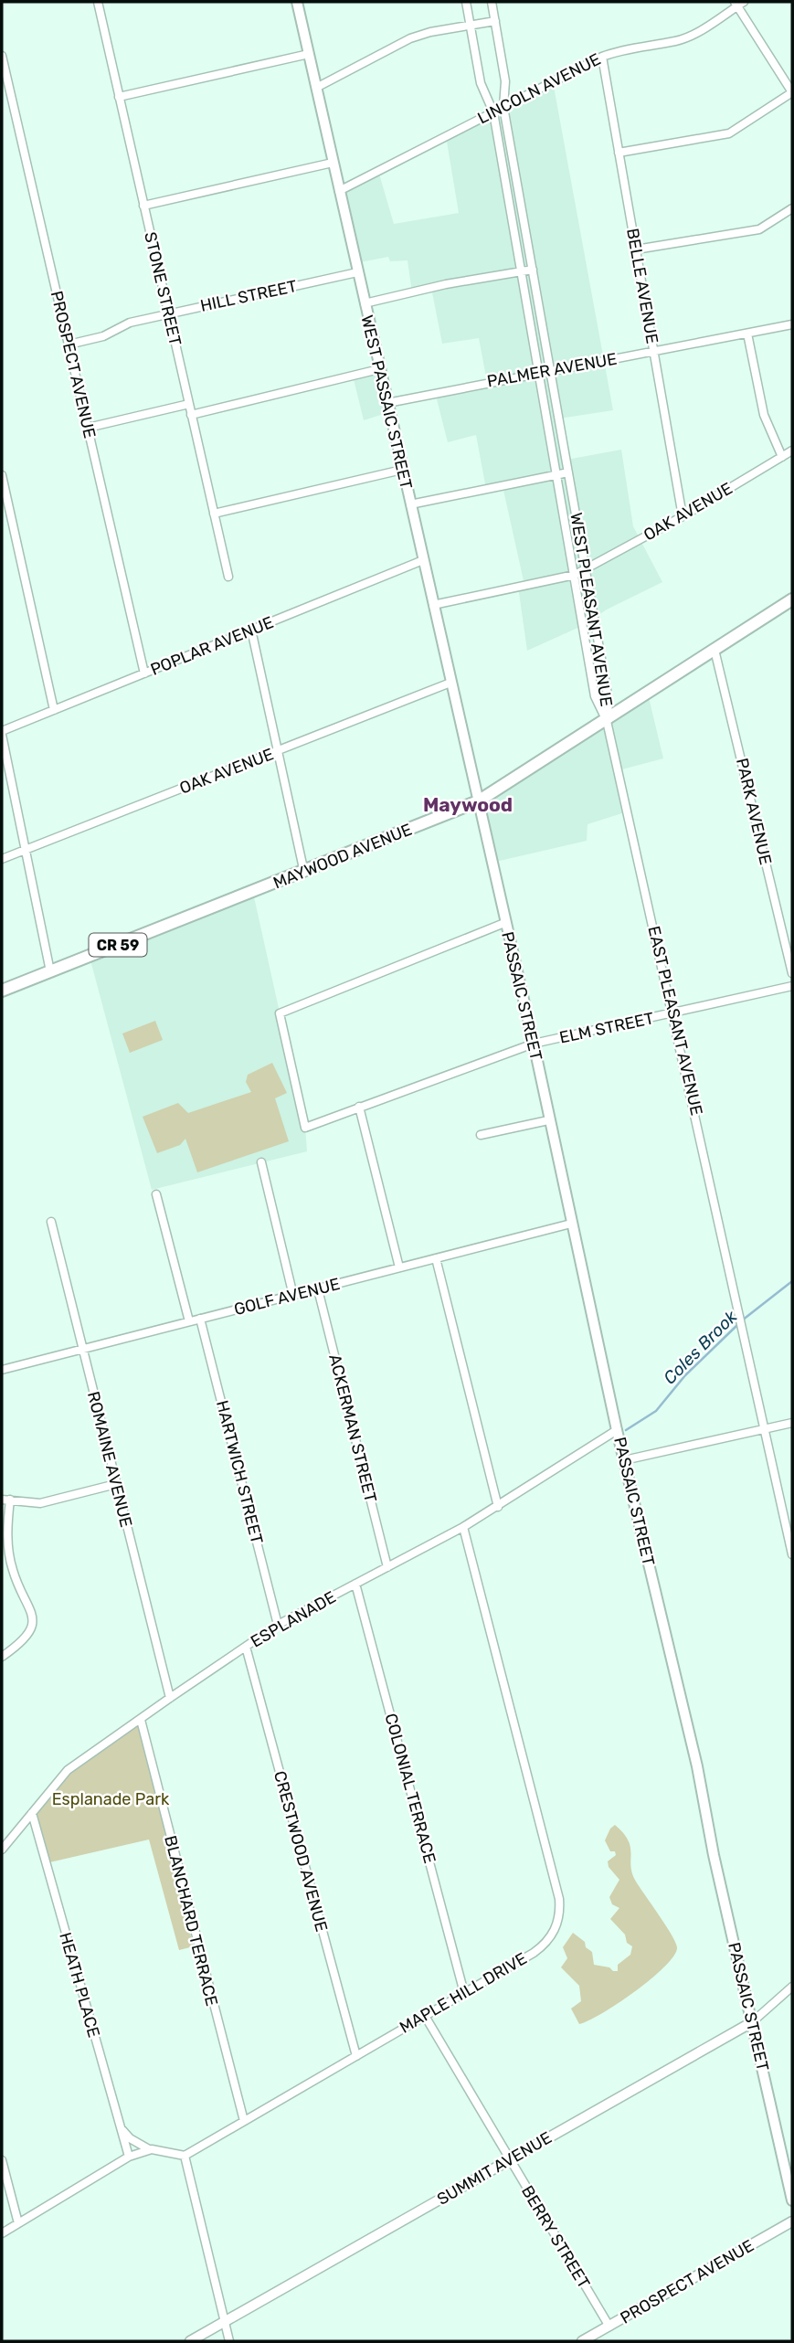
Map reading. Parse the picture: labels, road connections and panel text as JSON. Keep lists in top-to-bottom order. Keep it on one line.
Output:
{"streets":{"main road":["WEST PASSAIC STREET","MAYWOOD AVENUE","CR 59","PASSAIC STREET"],"street":["LINCOLN AVENUE","BELLE AVENUE","STONE STREET","HILL STREET","PROSPECT AVENUE","PALMER AVENUE","OAK AVENUE","WEST PLEASANT AVENUE","POPLAR AVENUE","PARK AVENUE","EAST PLEASANT AVENUE","ELM STREET","GOLF AVENUE","ACKERMAN STREET","ROMAINE AVENUE","HARTWICH STREET","ESPLANADE","COLONIAL TERRACE","CRESTWOOD AVENUE","BLANCHARD TERRACE","HEATH PLACE","MAPLE HILL DRIVE","SUMMIT AVENUE","BERRY STREET"]},"crossings":[["LINCOLN AVENUE","BELLE AVENUE"],["LINCOLN AVENUE","WEST PASSAIC STREET"],["LINCOLN AVENUE","WEST PLEASANT AVENUE"],["BELLE AVENUE","PALMER AVENUE"],["BELLE AVENUE","OAK AVENUE"],["STONE STREET","HILL STREET"],["HILL STREET","PROSPECT AVENUE"],["HILL STREET","WEST PASSAIC STREET"],["PROSPECT AVENUE","POPLAR AVENUE"],["PROSPECT AVENUE","BERRY STREET"],["PALMER AVENUE","WEST PASSAIC STREET"],["PALMER AVENUE","WEST PLEASANT AVENUE"],["WEST PASSAIC STREET","OAK AVENUE"],["WEST PASSAIC STREET","POPLAR AVENUE"],["WEST PASSAIC STREET","MAYWOOD AVENUE"],["WEST PASSAIC STREET","PASSAIC STREET"],["OAK AVENUE","WEST PLEASANT AVENUE"],["WEST PLEASANT AVENUE","MAYWOOD AVENUE"],["WEST PLEASANT AVENUE","EAST PLEASANT AVENUE"],["PARK AVENUE","MAYWOOD AVENUE"],["MAYWOOD AVENUE","PASSAIC STREET"],["MAYWOOD AVENUE","EAST PLEASANT AVENUE"],["PASSAIC STREET","ELM STREET"],["PASSAIC STREET","GOLF AVENUE"],["PASSAIC STREET","ESPLANADE"],["PASSAIC STREET","SUMMIT AVENUE"],["EAST PLEASANT AVENUE","ELM STREET"],["GOLF AVENUE","ACKERMAN STREET"],["GOLF AVENUE","ROMAINE AVENUE"],["GOLF AVENUE","HARTWICH STREET"],["ACKERMAN STREET","ESPLANADE"],["ROMAINE AVENUE","ESPLANADE"],["HARTWICH STREET","ESPLANADE"],["ESPLANADE","COLONIAL TERRACE"],["ESPLANADE","CRESTWOOD AVENUE"],["ESPLANADE","BLANCHARD TERRACE"],["ESPLANADE","HEATH PLACE"],["ESPLANADE","MAPLE HILL DRIVE"],["COLONIAL TERRACE","MAPLE HILL DRIVE"],["CRESTWOOD AVENUE","MAPLE HILL DRIVE"],["BLANCHARD TERRACE","MAPLE HILL DRIVE"],["MAPLE HILL DRIVE","BERRY STREET"],["SUMMIT AVENUE","BERRY STREET"]],"districts":["Maywood"],"water":["Coles Brook"],"parks":["Esplanade Park"]}
